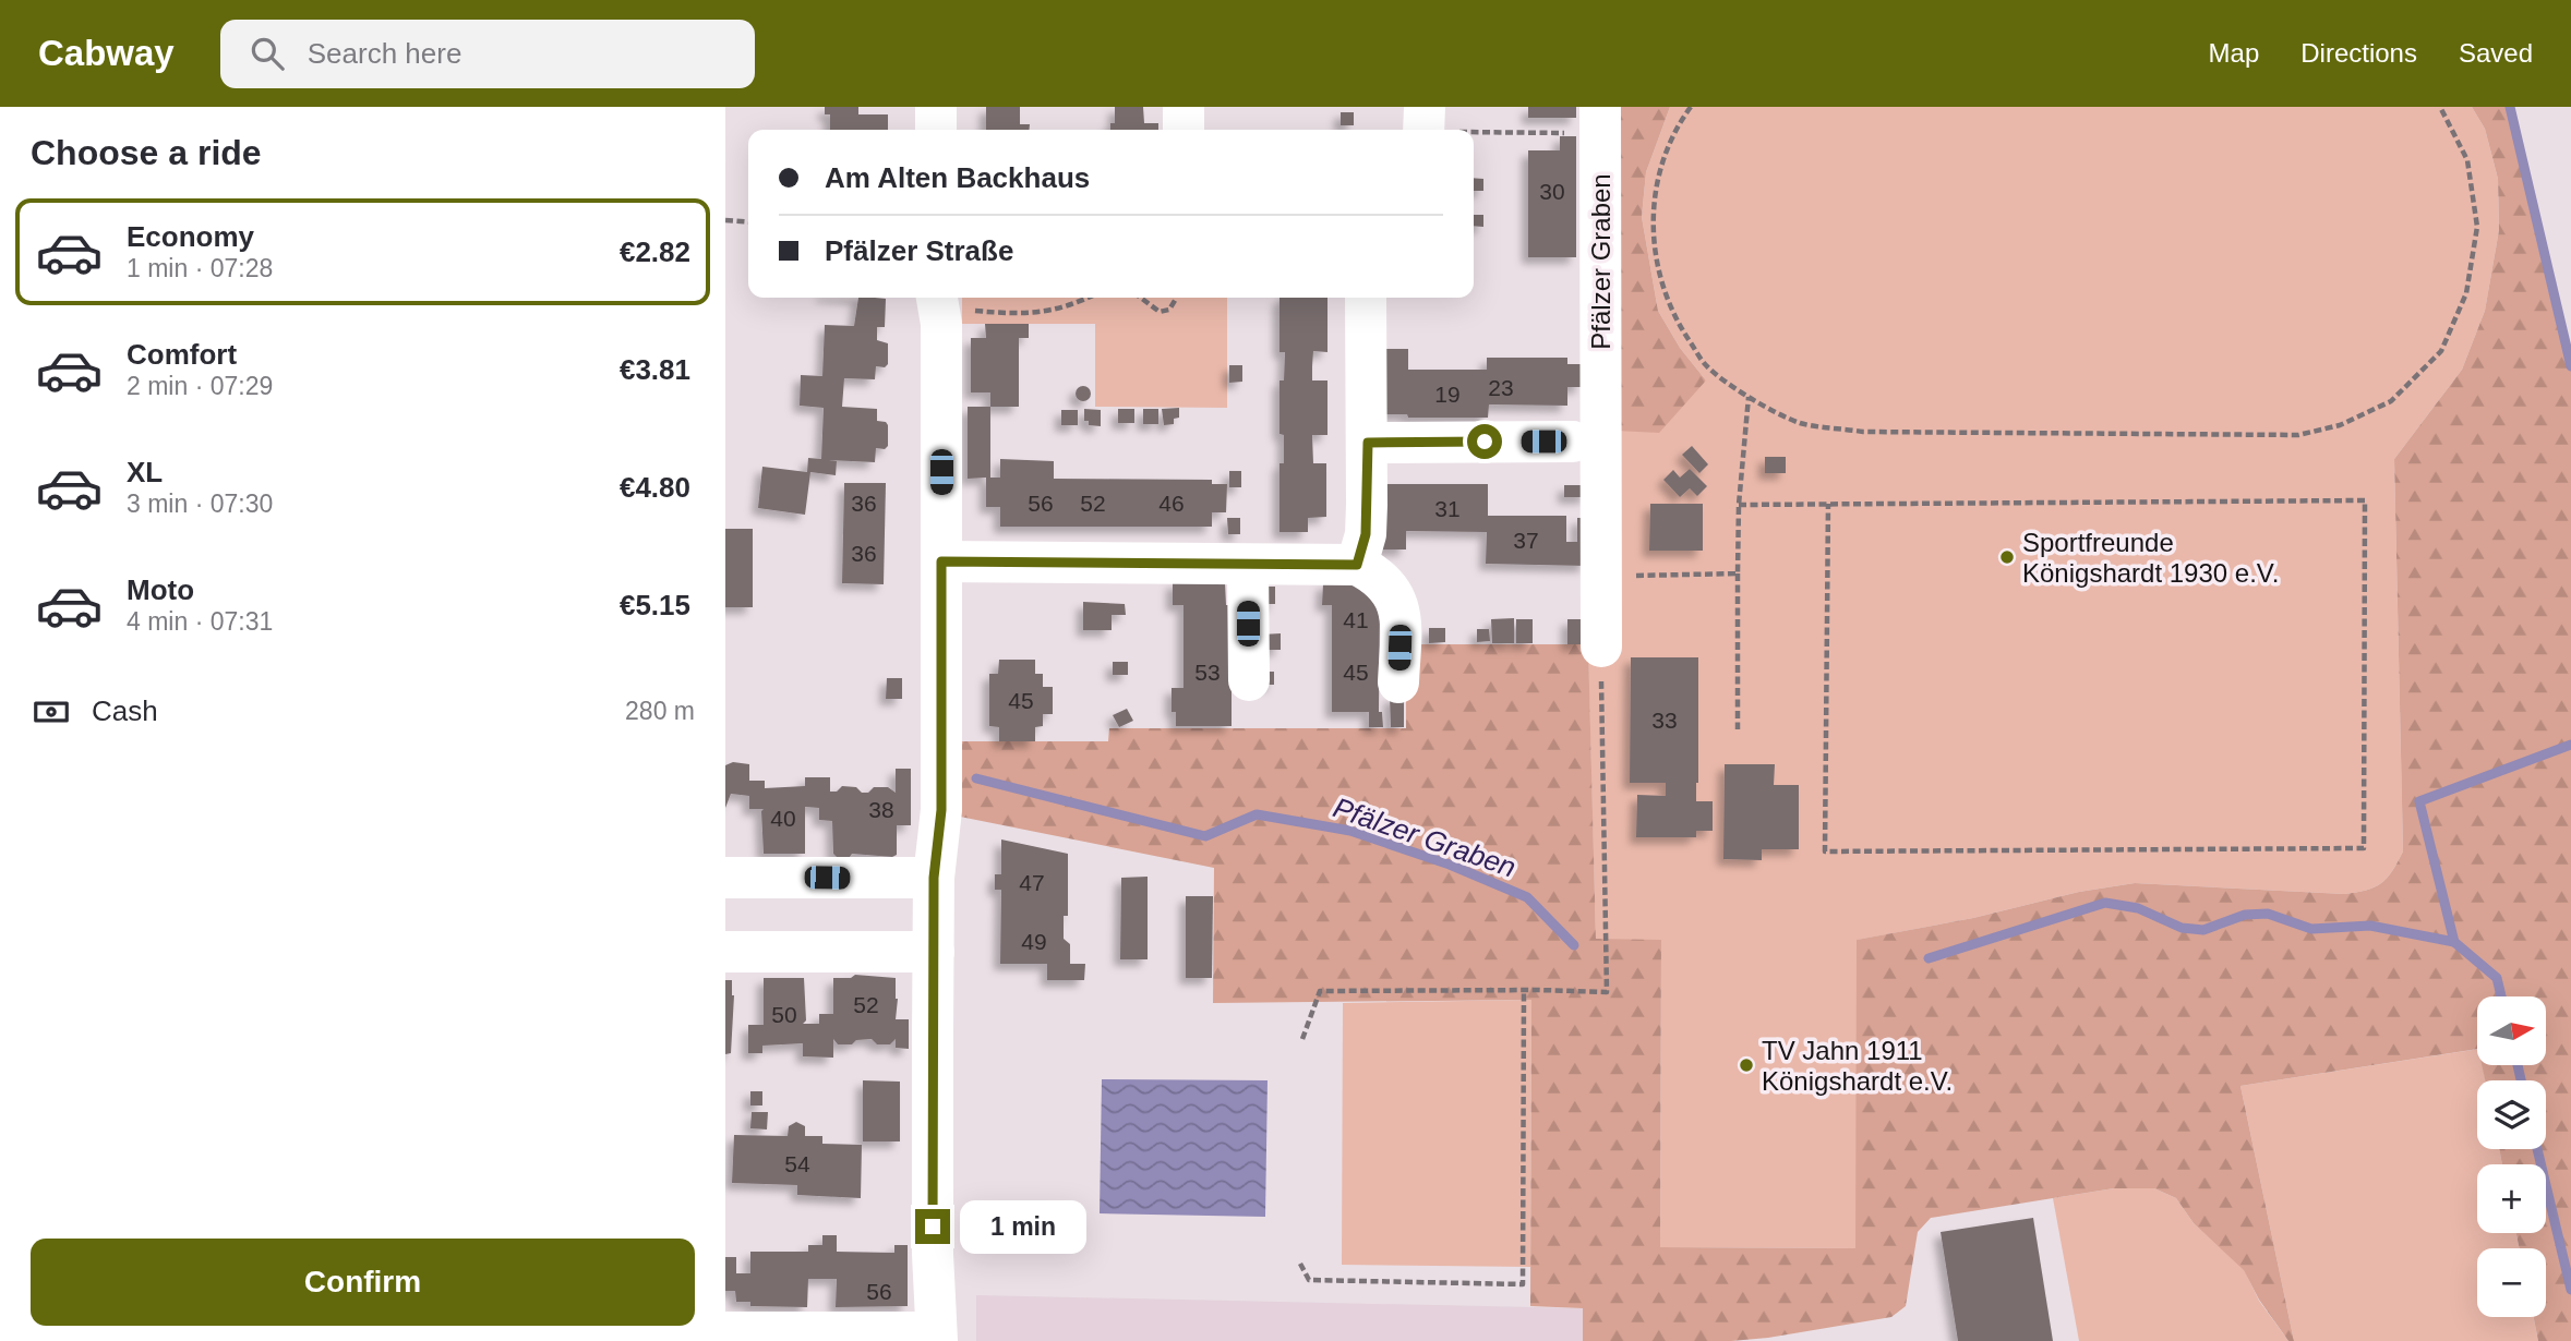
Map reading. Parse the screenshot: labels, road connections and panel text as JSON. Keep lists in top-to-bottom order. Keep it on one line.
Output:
{"streets":{"street":["Pfälzer Graben"]},"water":["Pfälzer Graben"],"places":["Sportfreunde Königshardt 1930 e.V.","TV Jahn 1911 Königshardt e.V."],"house_numbers":["30","23","19","36","56","52","46","31","37","36","41","53","45","45","33","38","40","47","49","52","50","54","56"],"north":"right","page":{"header":"Cabway","search":"Search here","nav":["Map","Directions","Saved"],"heading":"Choose a ride","banner":["Am Alten Backhaus","Pfälzer Straße"],"list":[{"name":"Economy","note":"1 min · 07:28","value":"€2.82"},{"name":"Comfort","note":"2 min · 07:29","value":"€3.81"},{"name":"XL","note":"3 min · 07:30","value":"€4.80"},{"name":"Moto","note":"4 min · 07:31","value":"€5.15"}],"pay":["Cash","280 m"],"map_buttons":["+","−"],"bubble":"1 min","buttons":"Confirm"}}
